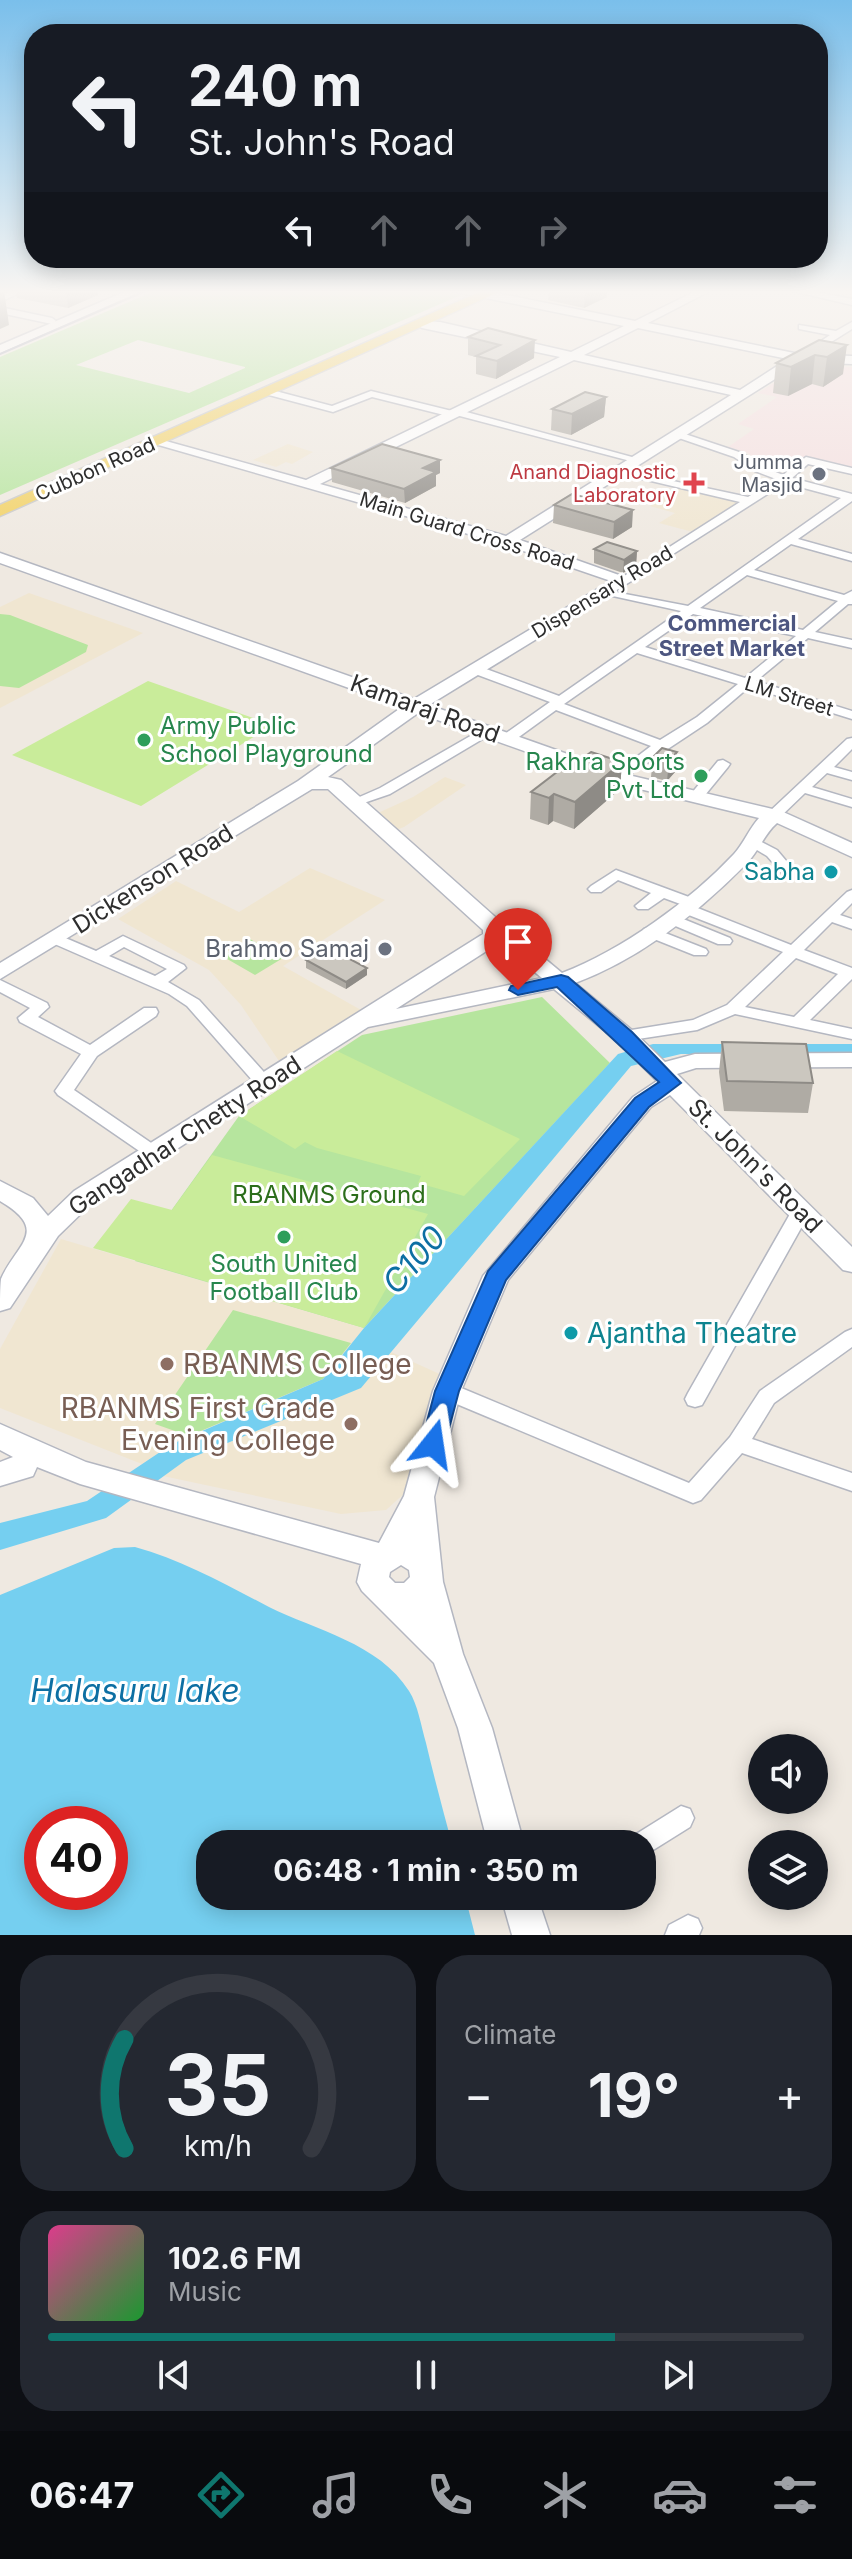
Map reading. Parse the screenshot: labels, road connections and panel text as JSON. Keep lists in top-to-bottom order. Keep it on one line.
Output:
{"streets":{"main road":["Cubbon Road"],"street":["Main Guard Cross Road","Dispensary Road","LM Street","Kamaraj Road","Dickenson Road","Gangadhar Chetty Road","St. John's Road"]},"crossings":[["Cubbon Road","Main Guard Cross Road"],["Main Guard Cross Road","Dispensary Road"],["Dispensary Road","Kamaraj Road"],["Dispensary Road","Dickenson Road"],["Kamaraj Road","Dickenson Road"],["Kamaraj Road","Gangadhar Chetty Road"],["Dickenson Road","St. John's Road"],["Gangadhar Chetty Road","St. John's Road"]],"districts":["Commercial Street Market"],"water":["C100","Halasuru lake"],"parks":["RBANMS Ground"],"places":{"other":["Jumma Masjid","Army Public School Playground","Rakhra Sports Pvt Ltd","Sabha","Brahmo Samaj","South United Football Club","Ajantha Theatre","RBANMS College","RBANMS First Grade Evening College"],"health":["Anand Diagnostic Laboratory"]},"page":{"turn":["240 m","St. John's Road"],"limit":"40","trip":"06:48 · 1 min · 350 m","tile":"Climate","heat":["−","19°","+"],"song":["102.6 FM","Music"],"tabs":"06:47","gauge":["35","km/h"]}}
